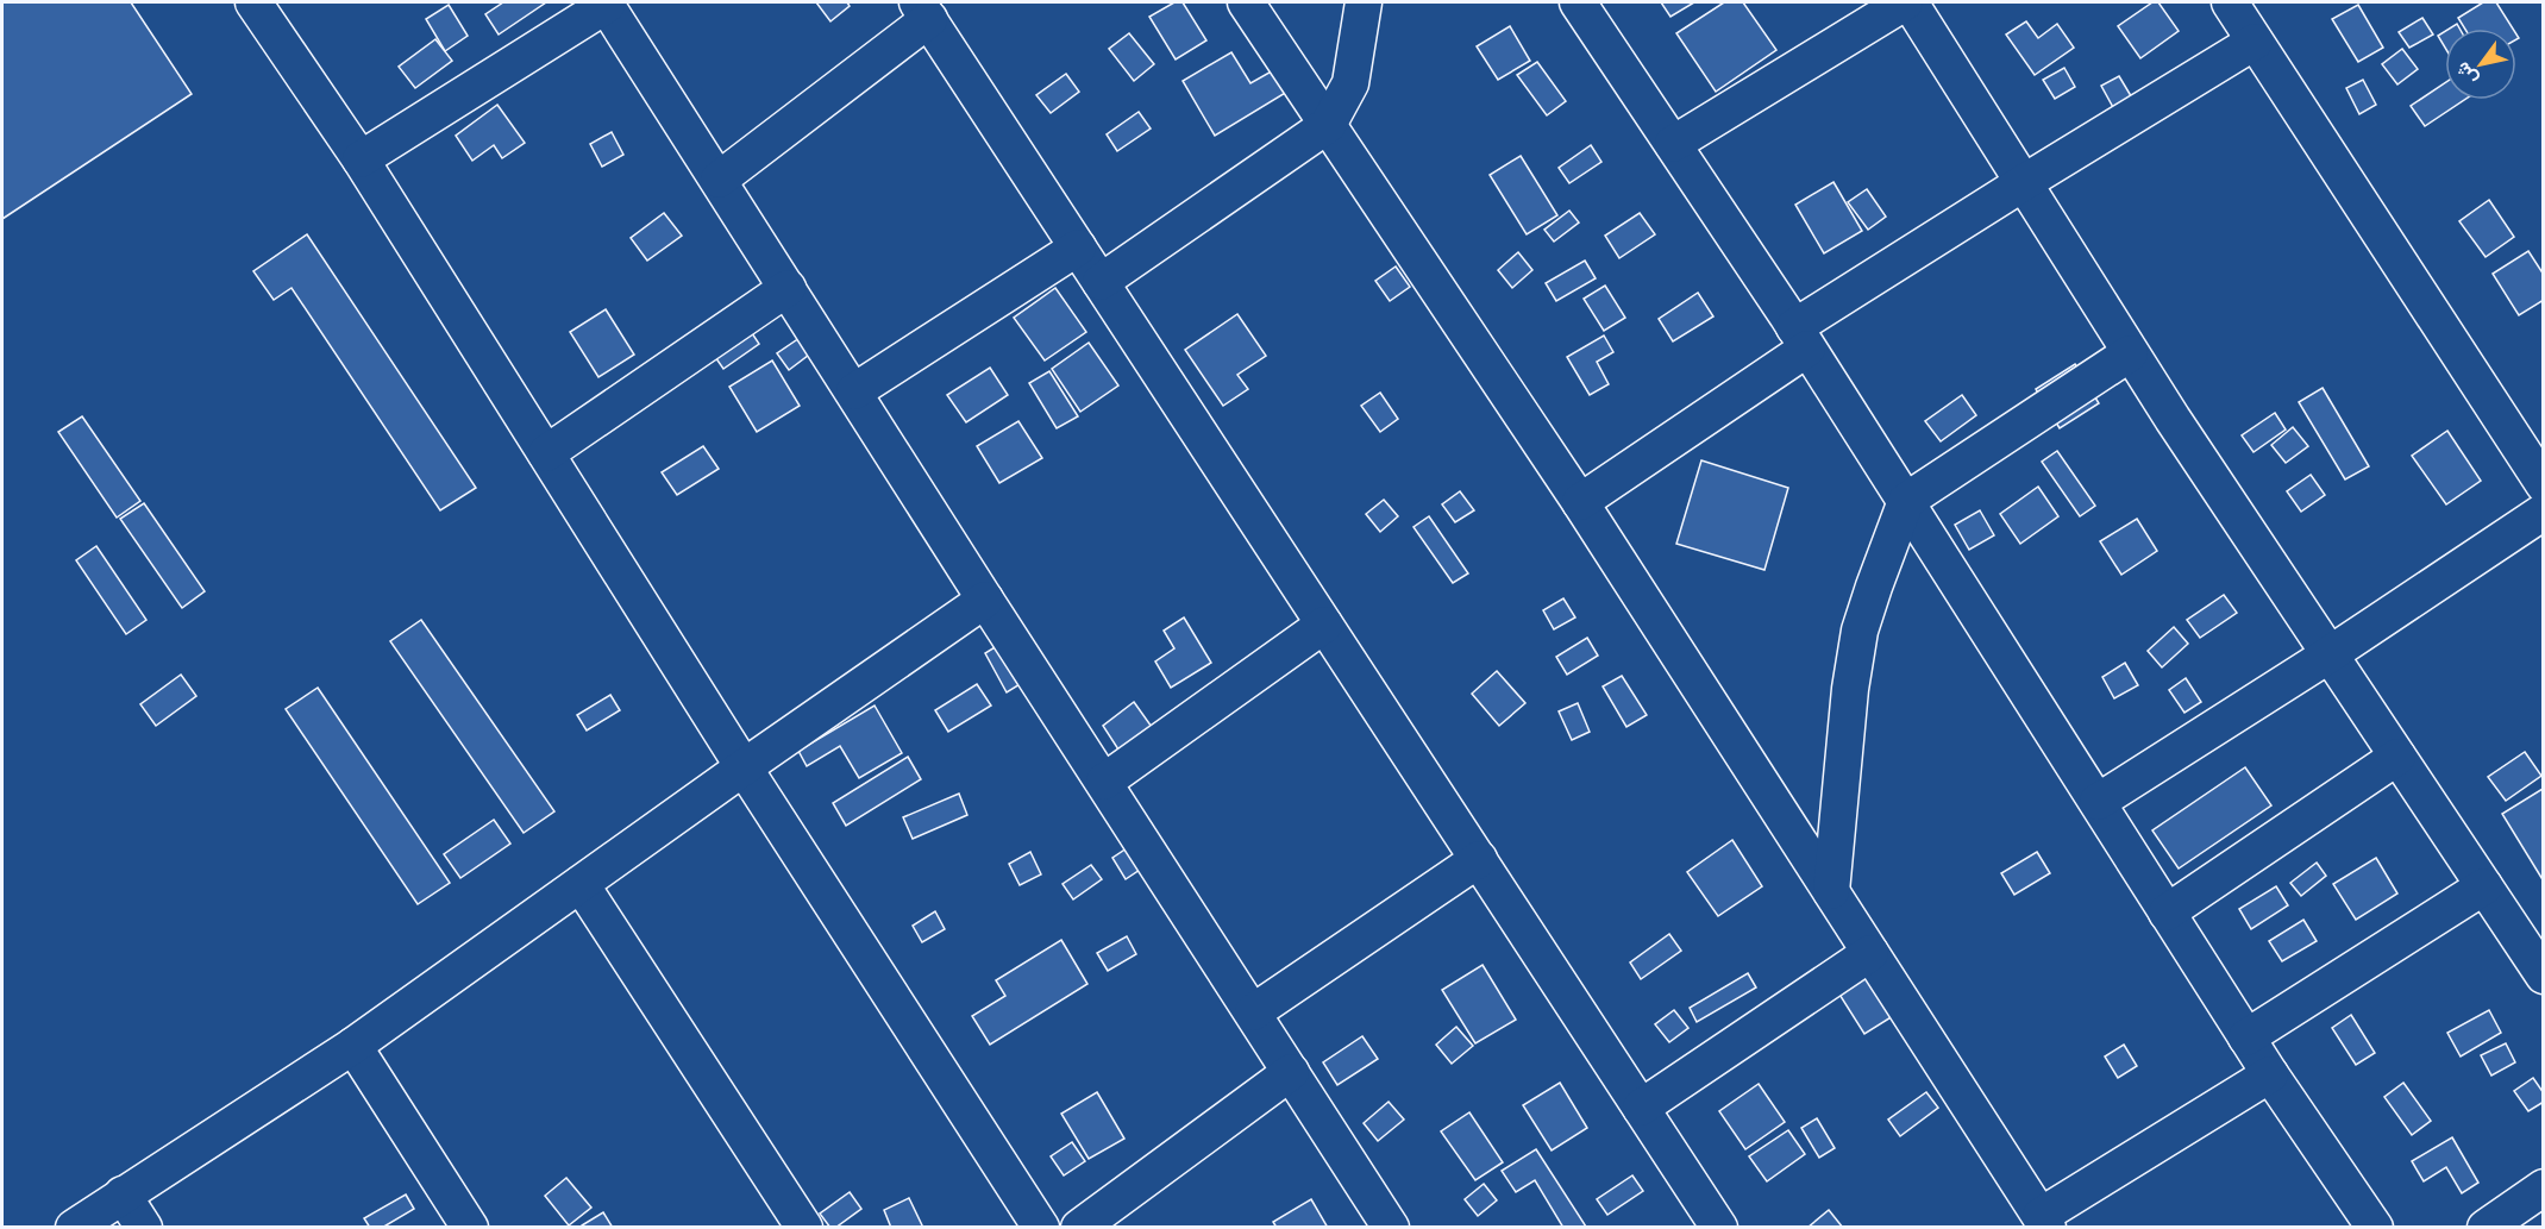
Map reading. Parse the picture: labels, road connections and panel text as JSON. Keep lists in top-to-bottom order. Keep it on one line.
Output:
{"north":"bottom left"}
